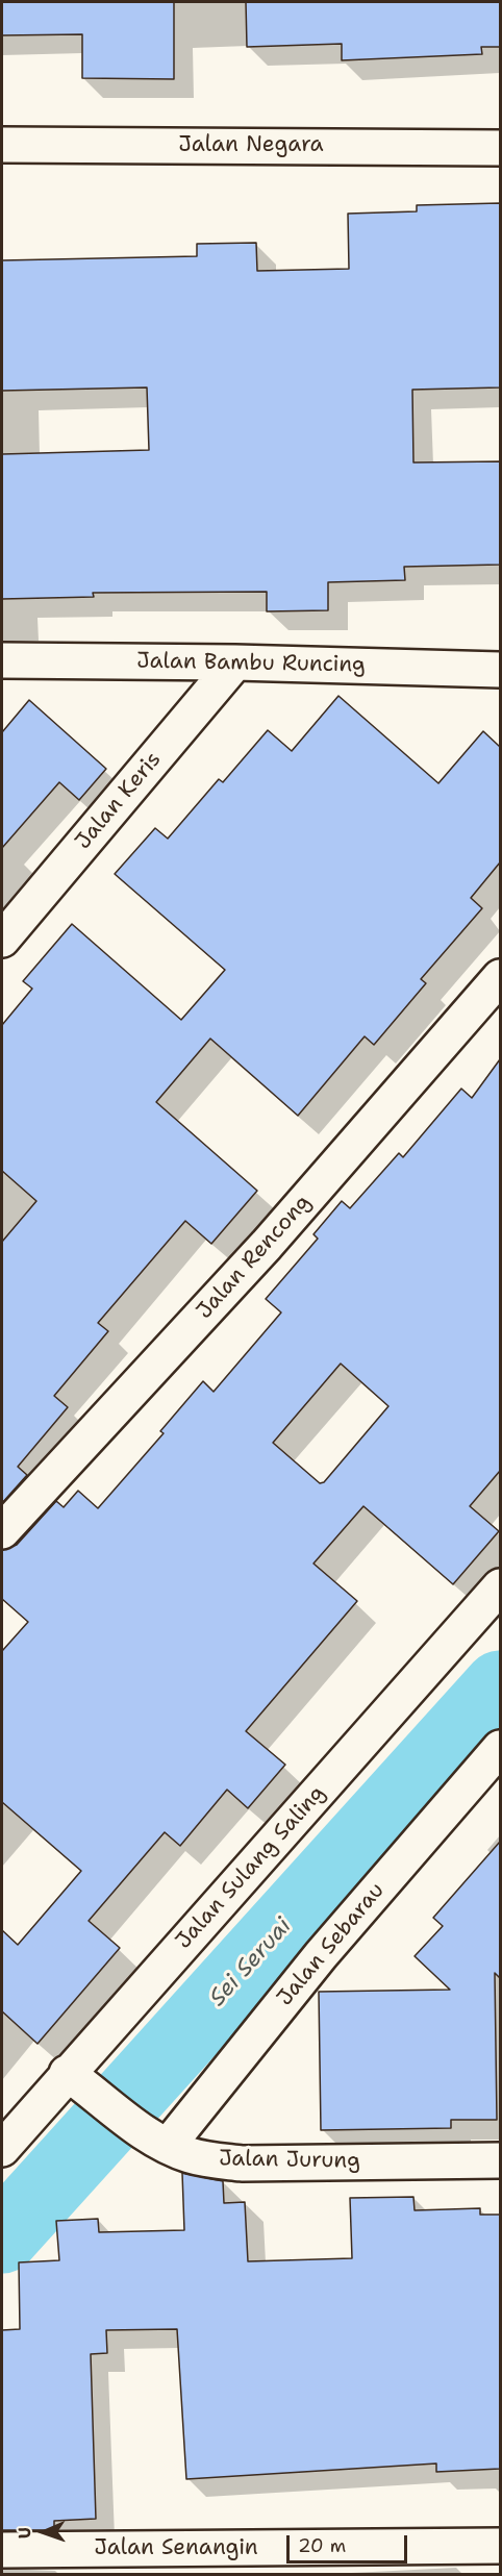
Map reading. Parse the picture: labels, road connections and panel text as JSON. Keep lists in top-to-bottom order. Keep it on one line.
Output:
{"streets":{"street":["Jalan Negara","Jalan Bambu Runcing","Jalan Keris","Jalan Rencong","Jalan Sulang Saling","Jalan Sebarau","Jalan Jurung","Jalan Senangin"]},"crossings":[["Jalan Bambu Runcing","Jalan Keris"],["Jalan Sulang Saling","Jalan Jurung"],["Jalan Sebarau","Jalan Jurung"]],"water":["Sei Seruai"],"scale_bar":"20 m","north":"left"}
